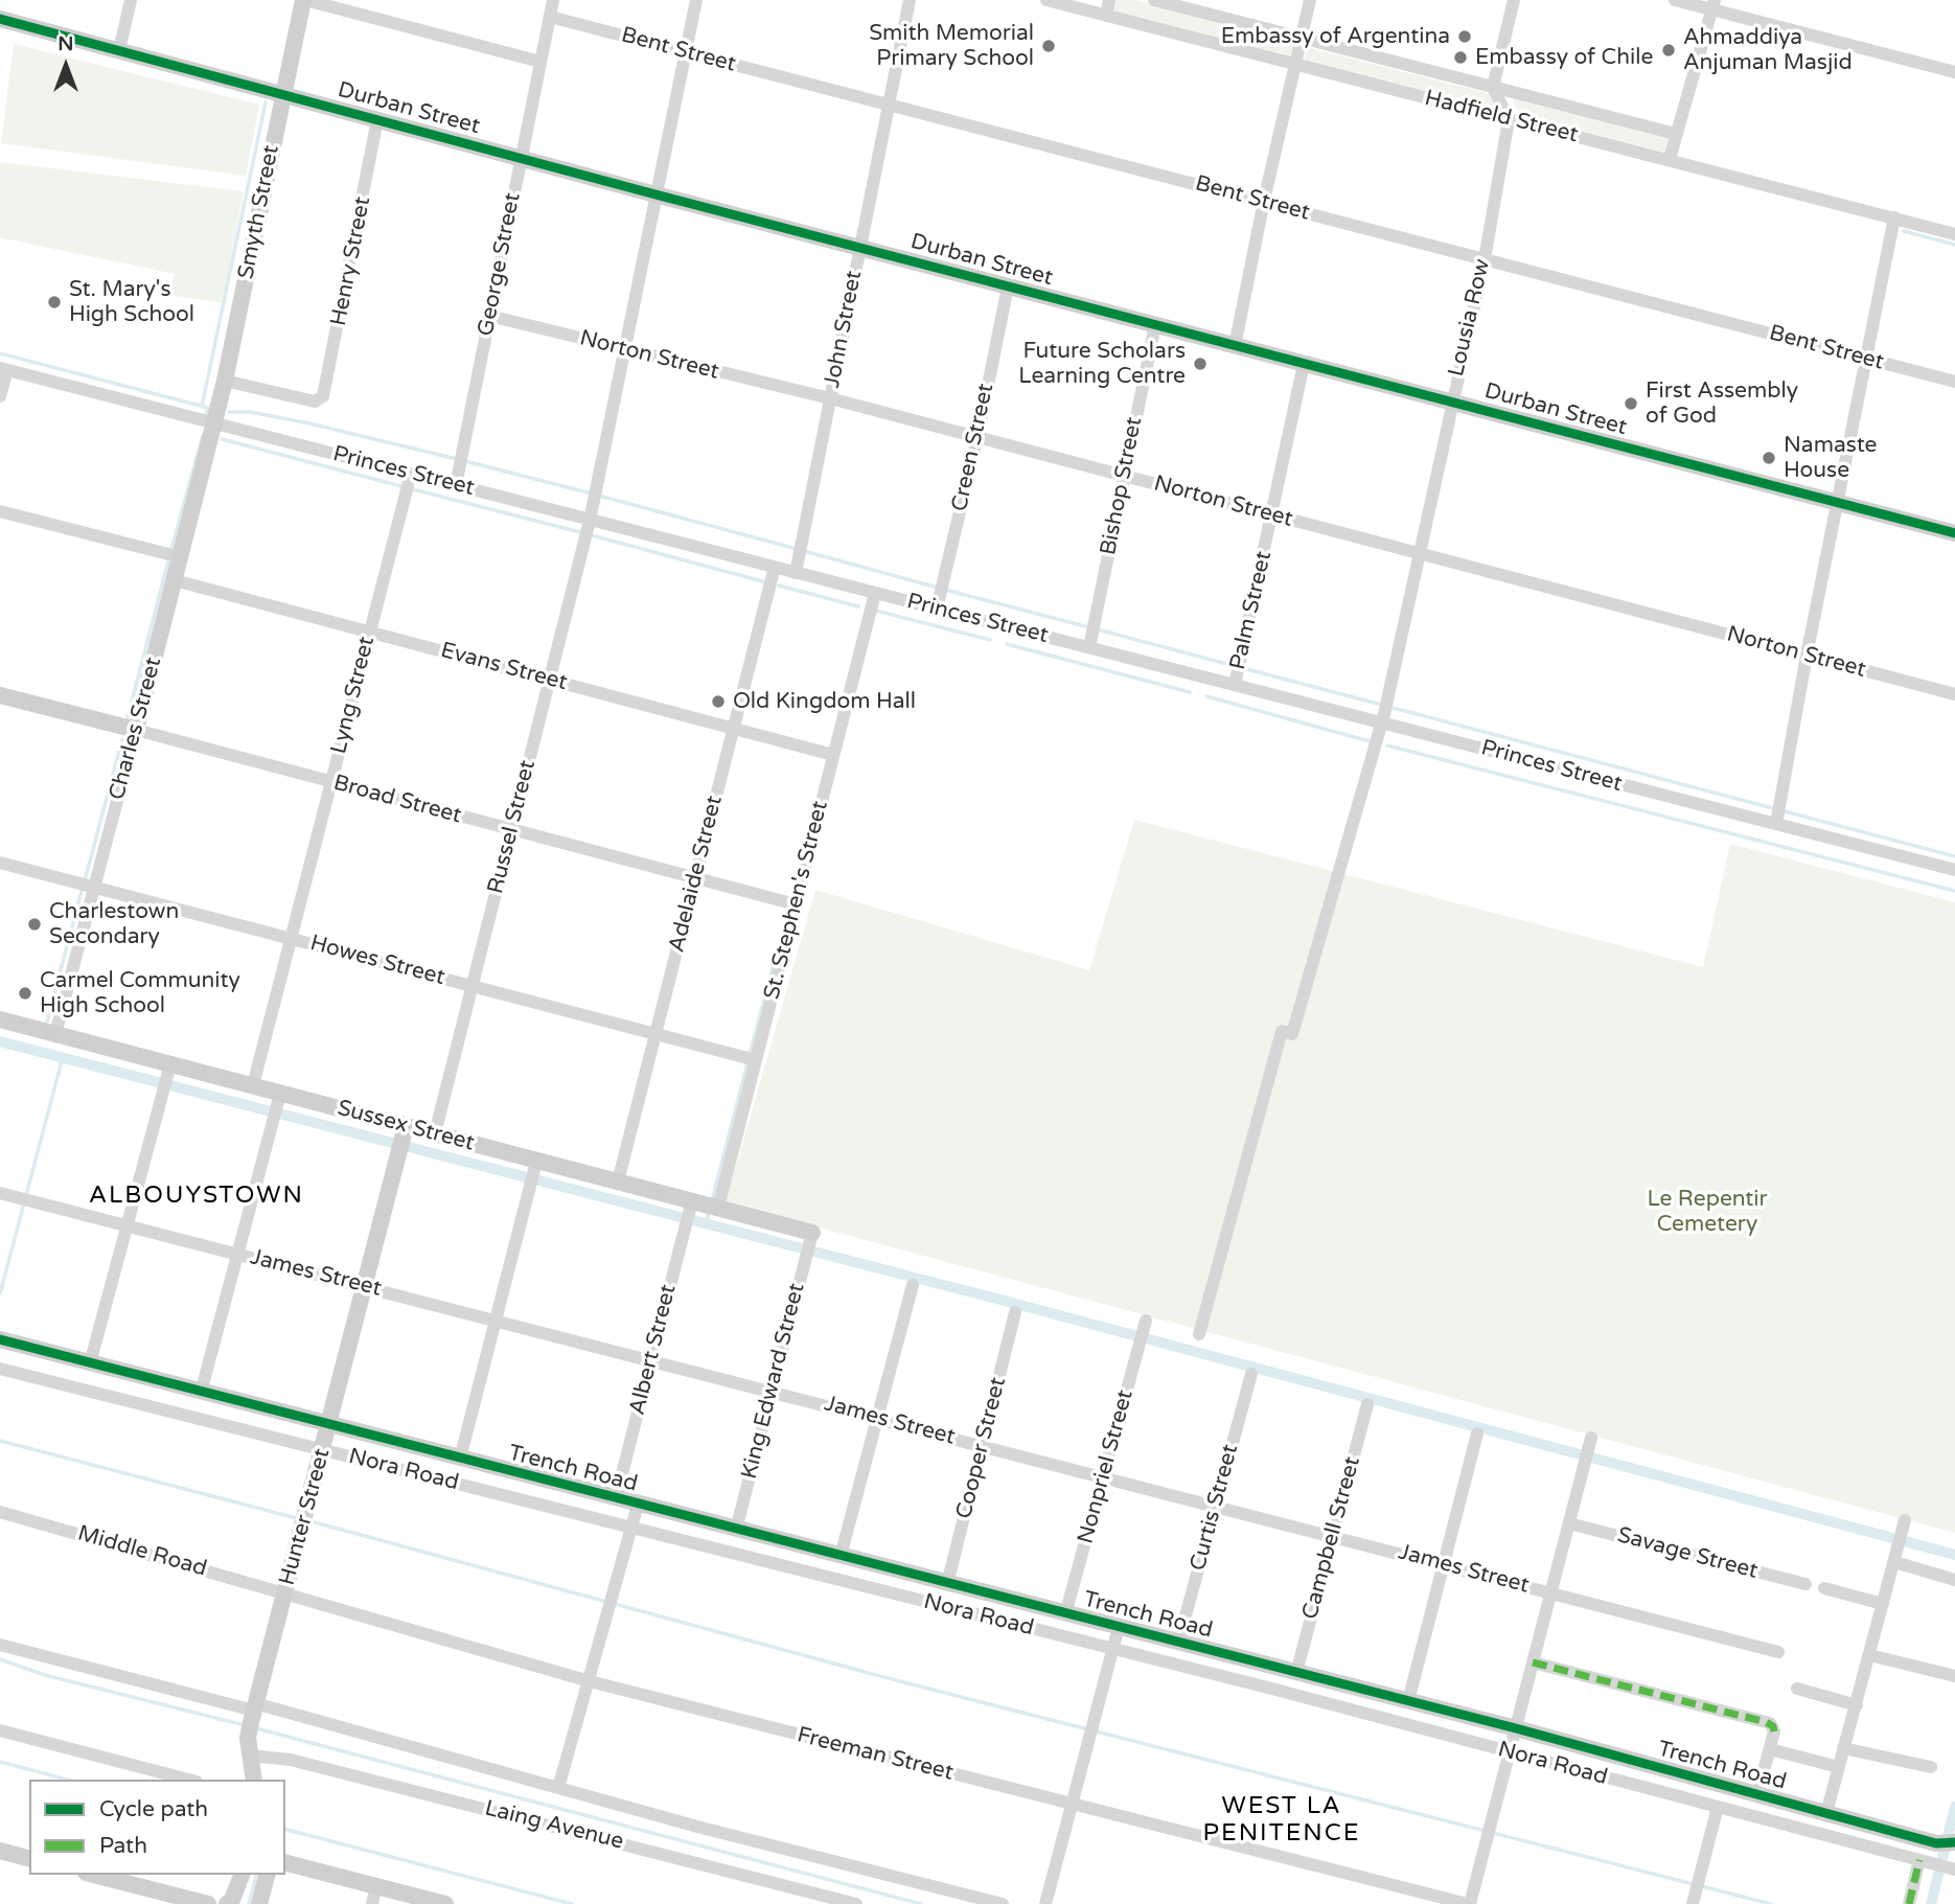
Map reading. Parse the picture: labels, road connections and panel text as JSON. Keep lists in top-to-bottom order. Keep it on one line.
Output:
{"streets":{"street":["Bent Street","Durban Street","Hadfield Street","Smyth Street","Henry Street","George Street","Lousia Row","John Street","Norton Street","Creen Street","Princes Street","Bishop Street","Palm Street","Evans Street","Lyng Street","Charles Street","Broad Street","Russel Street","Adelaide Street","St. Stephen's Street","Howes Street","Sussex Street","James Street","Albert Street","King Edward Street","Cooper Street","Nonpriel Street","Trench Road","Nora Road","Curtis Street","Hunter Street","Campbell Street","Middle Road","Savage Street","Freeman Street","Laing Avenue"]},"crossings":[["Bent Street","George Street"],["Bent Street","Lousia Row"],["Bent Street","John Street"],["Bent Street","Russel Street"],["Durban Street","Smyth Street"],["Durban Street","Henry Street"],["Durban Street","George Street"],["Durban Street","Lousia Row"],["Durban Street","John Street"],["Durban Street","Creen Street"],["Durban Street","Bishop Street"],["Durban Street","Palm Street"],["Durban Street","Russel Street"],["Hadfield Street","Lousia Row"],["Smyth Street","Henry Street"],["Smyth Street","Princes Street"],["Smyth Street","Charles Street"],["George Street","Norton Street"],["George Street","Princes Street"],["Lousia Row","Norton Street"],["Lousia Row","Princes Street"],["John Street","Norton Street"],["John Street","Princes Street"],["Norton Street","Creen Street"],["Norton Street","Bishop Street"],["Norton Street","Palm Street"],["Norton Street","Russel Street"],["Creen Street","Princes Street"],["Princes Street","Bishop Street"],["Princes Street","Palm Street"],["Princes Street","Lyng Street"],["Princes Street","Charles Street"],["Princes Street","Russel Street"],["Princes Street","Adelaide Street"],["Princes Street","St. Stephen's Street"],["Evans Street","Lyng Street"],["Evans Street","Charles Street"],["Evans Street","Russel Street"],["Evans Street","Adelaide Street"],["Evans Street","St. Stephen's Street"],["Lyng Street","Broad Street"],["Lyng Street","Howes Street"],["Lyng Street","Sussex Street"],["Charles Street","Broad Street"],["Charles Street","Howes Street"],["Charles Street","Sussex Street"],["Broad Street","Russel Street"],["Broad Street","Adelaide Street"],["Broad Street","St. Stephen's Street"],["Russel Street","Howes Street"],["Russel Street","Sussex Street"],["Adelaide Street","Howes Street"],["Adelaide Street","Sussex Street"],["St. Stephen's Street","Howes Street"],["St. Stephen's Street","Sussex Street"],["Sussex Street","Albert Street"],["Sussex Street","King Edward Street"],["Sussex Street","Hunter Street"],["James Street","Albert Street"],["James Street","King Edward Street"],["James Street","Cooper Street"],["James Street","Nonpriel Street"],["James Street","Curtis Street"],["James Street","Hunter Street"],["James Street","Campbell Street"],["Albert Street","Trench Road"],["King Edward Street","Trench Road"],["Cooper Street","Trench Road"],["Nonpriel Street","Trench Road"],["Trench Road","Curtis Street"],["Trench Road","Hunter Street"],["Trench Road","Campbell Street"],["Nora Road","Hunter Street"],["Hunter Street","Middle Road"],["Hunter Street","Freeman Street"],["Hunter Street","Laing Avenue"],["Middle Road","Freeman Street"]],"districts":["ALBOUYSTOWN","WEST LA PENITENCE"],"parks":["Le Repentir Cemetery"],"places":["Embassy of Argentina","Smith Memorial Primary School","Ahmaddiya Anjuman Masjid","Embassy of Chile","St. Mary's High School","Future Scholars Learning Centre","First Assembly of God","Namaste House","Old Kingdom Hall","Charlestown Secondary","Carmel Community High School"],"legend":["Cycle path","Path"],"north":"top"}
